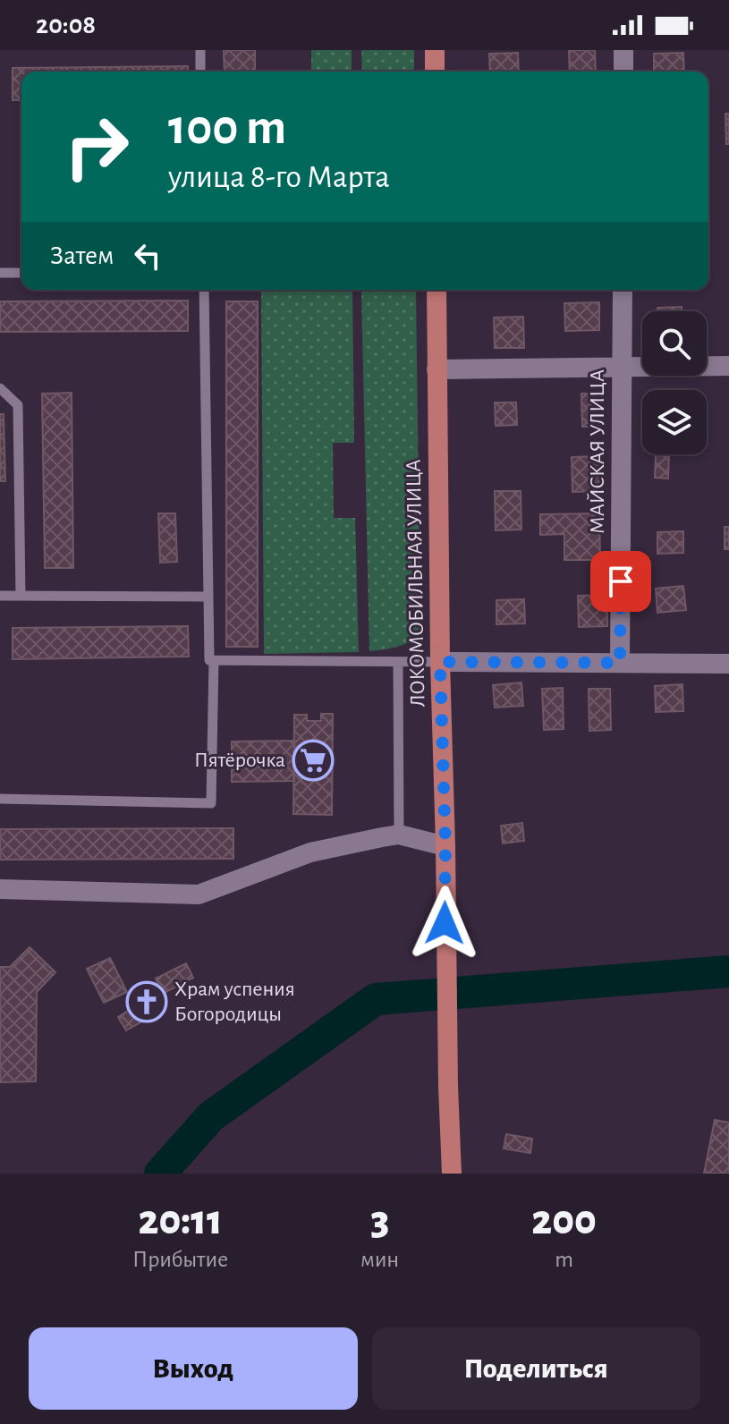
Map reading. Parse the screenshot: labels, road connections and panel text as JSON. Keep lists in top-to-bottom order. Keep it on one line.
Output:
{"streets":{"main road":["ЛОКОМОБИЛЬНАЯ УЛИЦА"],"street":["МАЙСКАЯ УЛИЦА"]},"places":{"supermarket":["Пятёрочка"],"church":["Храм успения Богородицы"]},"page":{"status":"20:08","turn":["100 m","улица 8-го Марта"],"then":"Затем","eta":["20:11","Прибытие","3","мин","200","m"],"buttons":["Выход","Поделиться"]}}
